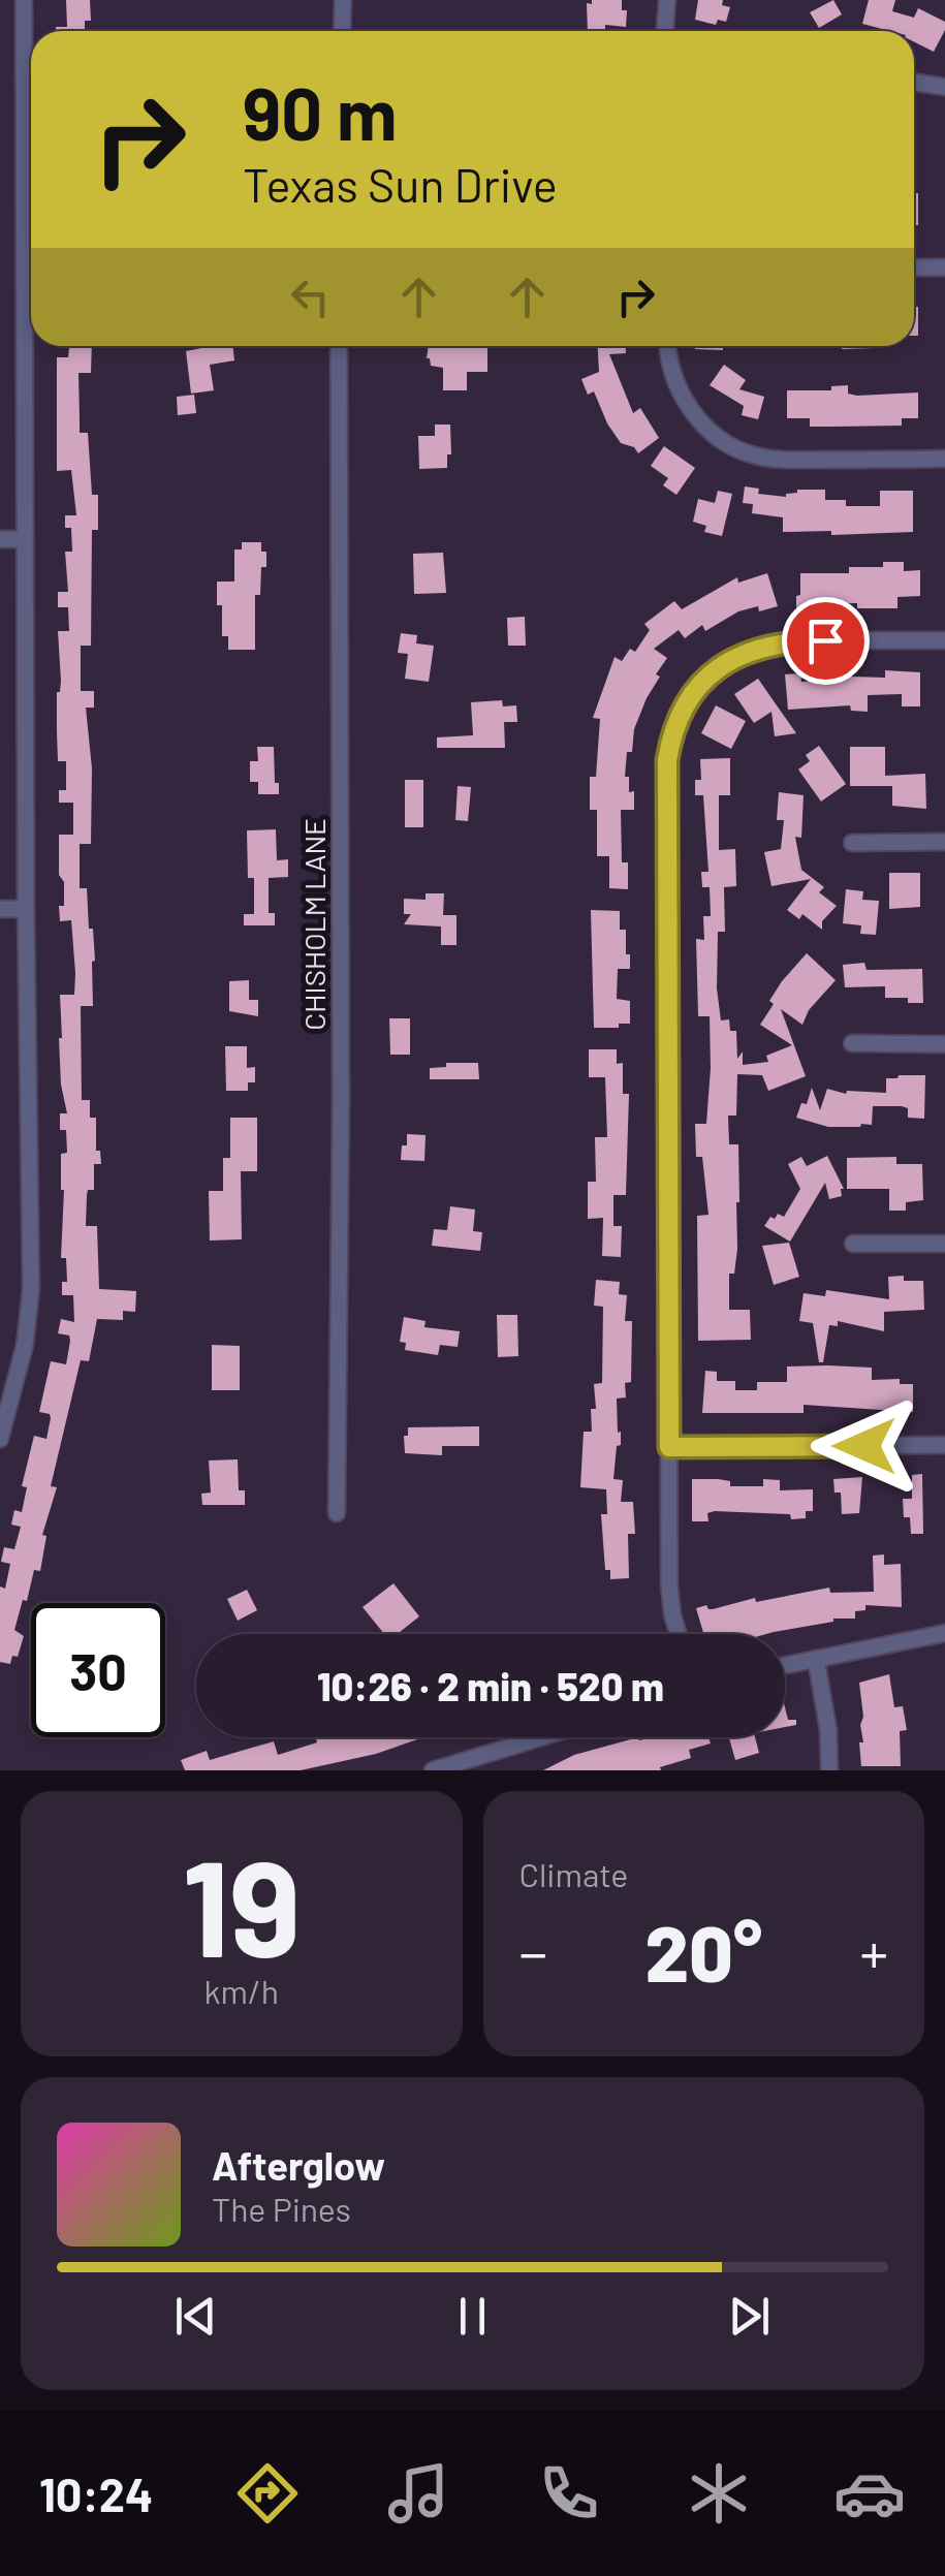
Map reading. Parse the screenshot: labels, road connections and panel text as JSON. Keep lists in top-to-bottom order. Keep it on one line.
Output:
{"streets":{"street":["CHISHOLM LANE"]},"page":{"turn":["90 m","Texas Sun Drive"],"limit":"30","trip":"10:26 · 2 min · 520 m","tile":[["19","km/h"],"Climate"],"heat":["−","20°","+"],"song":["Afterglow","The Pines"],"tabs":"10:24"}}
